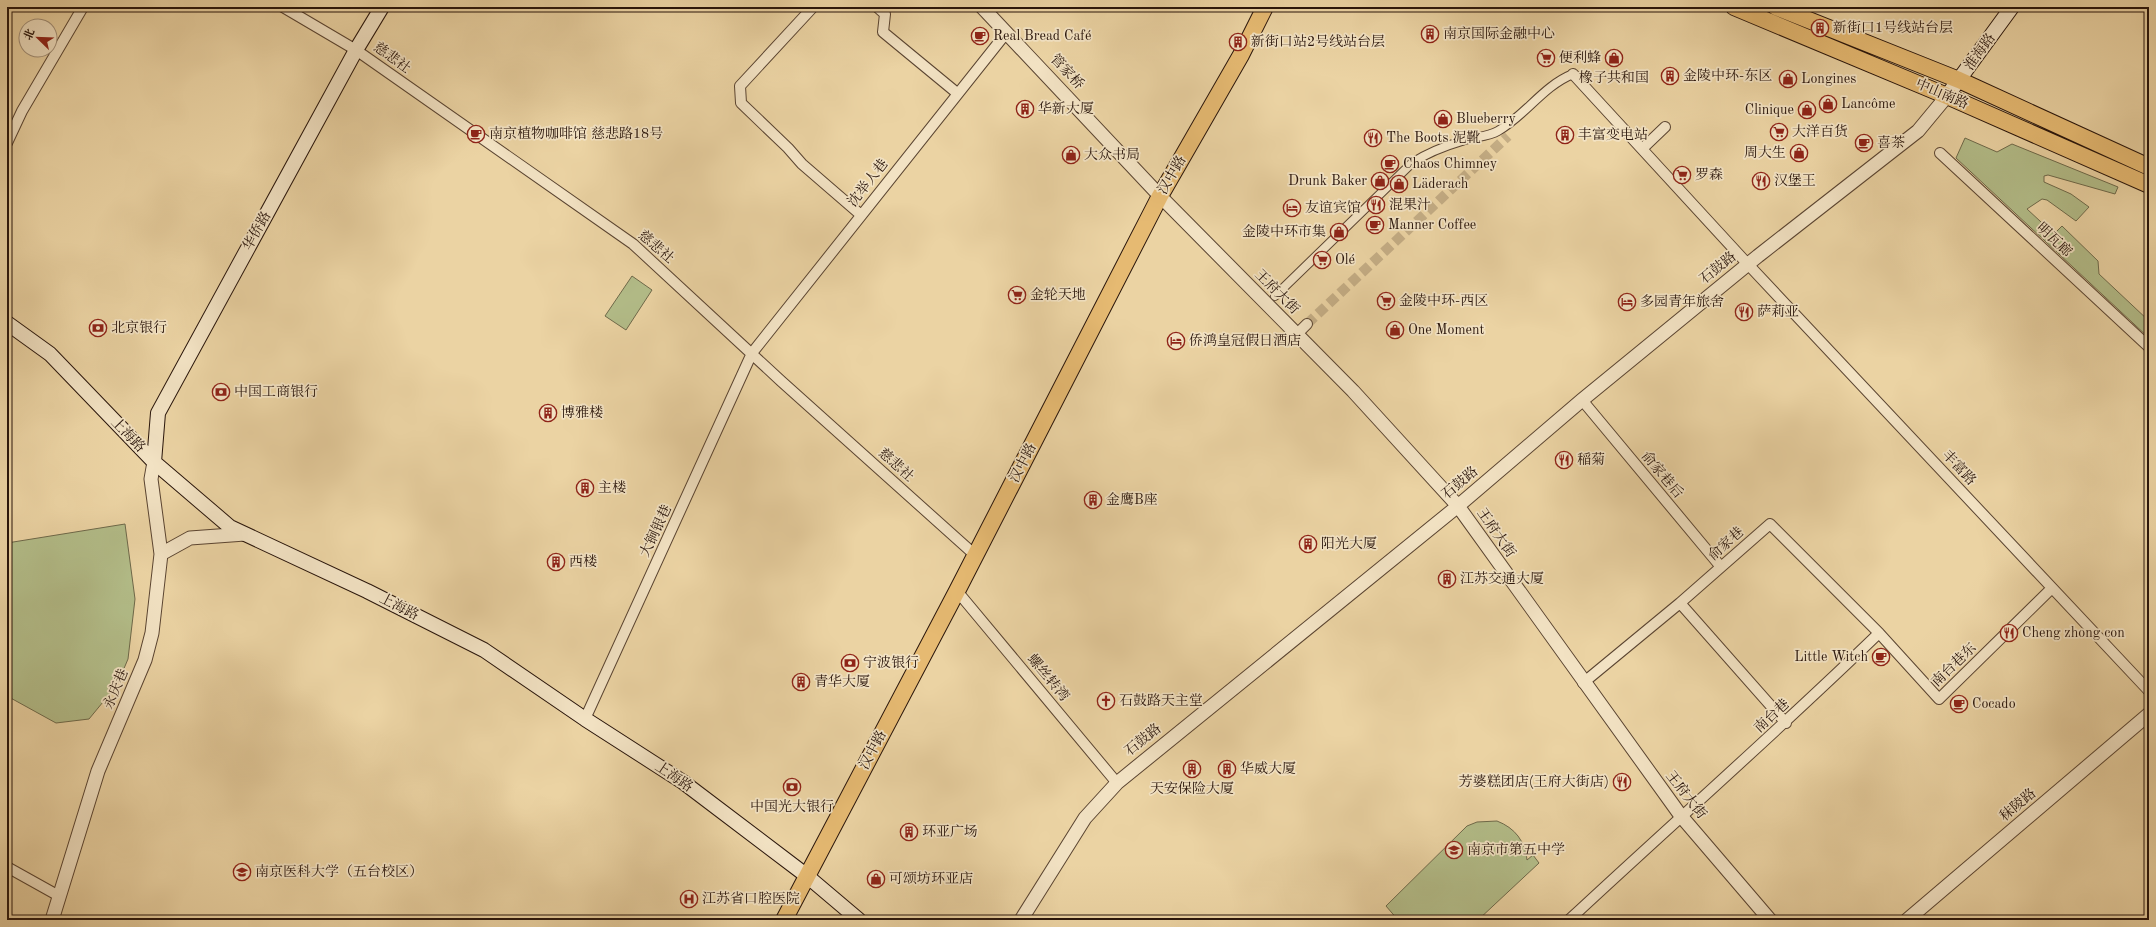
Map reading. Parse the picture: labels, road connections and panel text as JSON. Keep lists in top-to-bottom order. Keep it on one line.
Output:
{"streets":{"main road":["淮海路","中山南路","汉中路","华侨路","上海路"],"street":["慈悲社","管家桥","沈举人巷","明瓦廊","石鼓路","王府大街","丰富路","俞家巷后","大锏银巷","俞家巷","南台巷东","螺丝转湾","永庆巷","南台巷","秣陵路"]},"crossings":[["淮海路","中山南路"],["淮海路","石鼓路"],["慈悲社","汉中路"],["慈悲社","沈举人巷"],["慈悲社","华侨路"],["慈悲社","大锏银巷"],["管家桥","汉中路"],["管家桥","沈举人巷"],["管家桥","王府大街"],["中山南路","石鼓路"],["汉中路","王府大街"],["汉中路","上海路"],["汉中路","螺丝转湾"],["沈举人巷","大锏银巷"],["华侨路","上海路"],["华侨路","永庆巷"],["石鼓路","王府大街"],["石鼓路","丰富路"],["石鼓路","俞家巷后"],["石鼓路","螺丝转湾"],["王府大街","俞家巷"],["王府大街","南台巷"],["上海路","大锏银巷"],["上海路","永庆巷"],["丰富路","南台巷东"],["俞家巷后","俞家巷"],["俞家巷","南台巷东"],["俞家巷","南台巷"],["南台巷东","南台巷"]],"places":{"building":["新街口1号线站台层","南京国际金融中心","新街口站2号线站台层","金陵中环-东区","华新大厦","丰富变电站","博雅楼","主楼","金鹰B座","阳光大厦","西楼","江苏交通大厦","青华大厦","天安保险大厦","华威大厦","环亚广场"],"cafe":["Real Bread Café","南京植物咖啡馆 慈悲路18号","喜茶","Chaos Chimney","Manner Coffee","Little Witch","Cocado"],"supermarket":["便利蜂","大洋百货","罗森","Olé","金轮天地","金陵中环-西区"],"shop":["橡子共和国","Longines","Lancôme","Clinique","Blueberry","周大生","大众书局","Drunk Baker","Läderach","金陵中环市集","One Moment","可颂坊环亚店"],"restaurant":["The Boots 泥靴","汉堡王","混果汁","萨莉亚","稲菊","Cheng zhong con","芳婆糕团店(王府大街店)"],"hotel":["友谊宾馆","多园青年旅舍","侨鸿皇冠假日酒店"],"bank":["北京银行","中国工商银行","宁波银行","中国光大银行"],"church":["石鼓路天主堂"],"school or university":["南京市第五中学","南京医科大学（五台校区）"],"hospital":["江苏省口腔医院"]},"north":"top left"}
